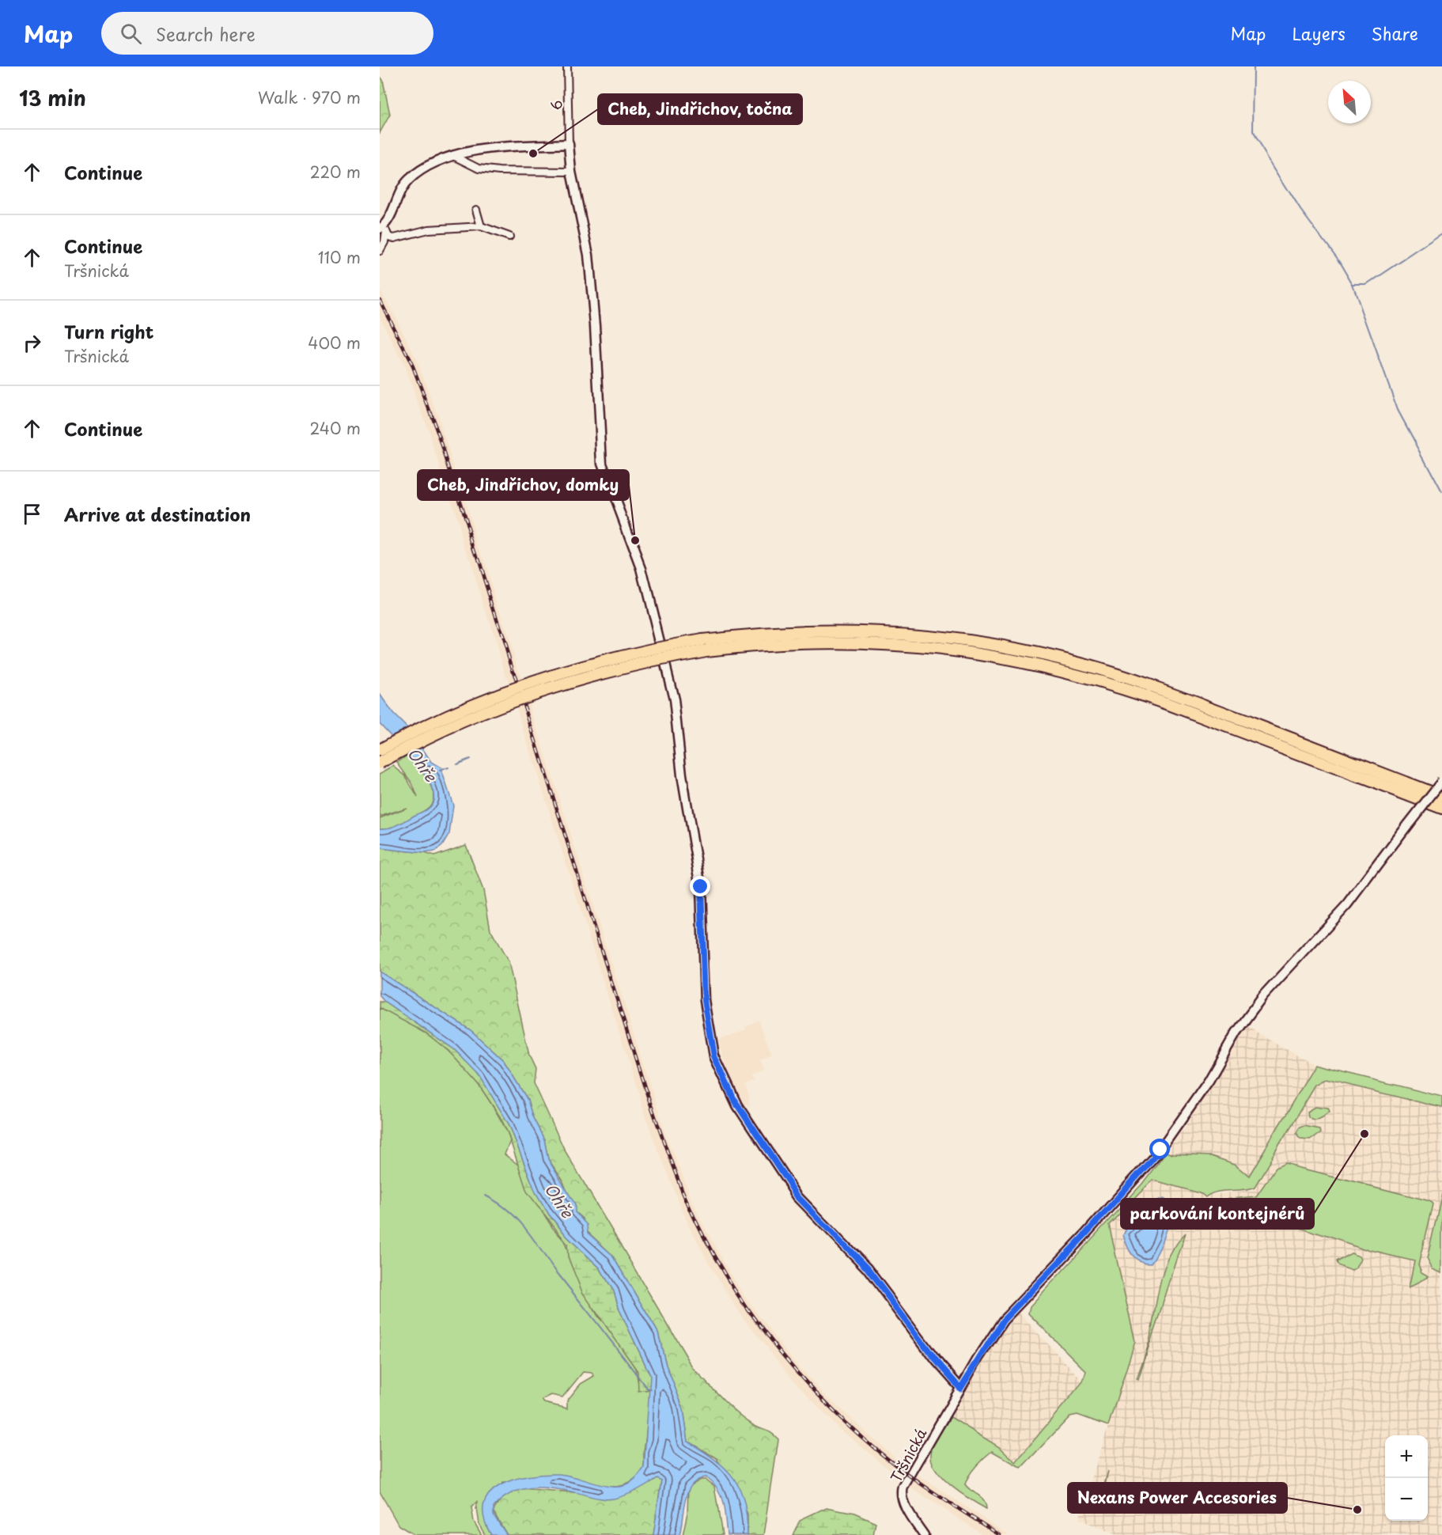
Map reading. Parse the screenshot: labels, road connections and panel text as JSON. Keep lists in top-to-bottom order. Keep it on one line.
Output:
{"streets":{"street":["6","Tršnická"]},"water":["Ohře"],"places":["Cheb, Jindřichov, točna","Cheb, Jindřichov, domky","parkování kontejnérů","Nexans Power Accesories"],"north":"top left","page":{"header":"Map","search":"Search here","nav":["Map","Layers","Share"],"heading":["13 min","Walk · 970 m"],"list":[["Continue","220 m"],["Continue","Tršnická","110 m"],["Turn right","Tršnická","400 m"],["Continue","240 m"],"Arrive at destination"],"map_buttons":["+","−"]}}
